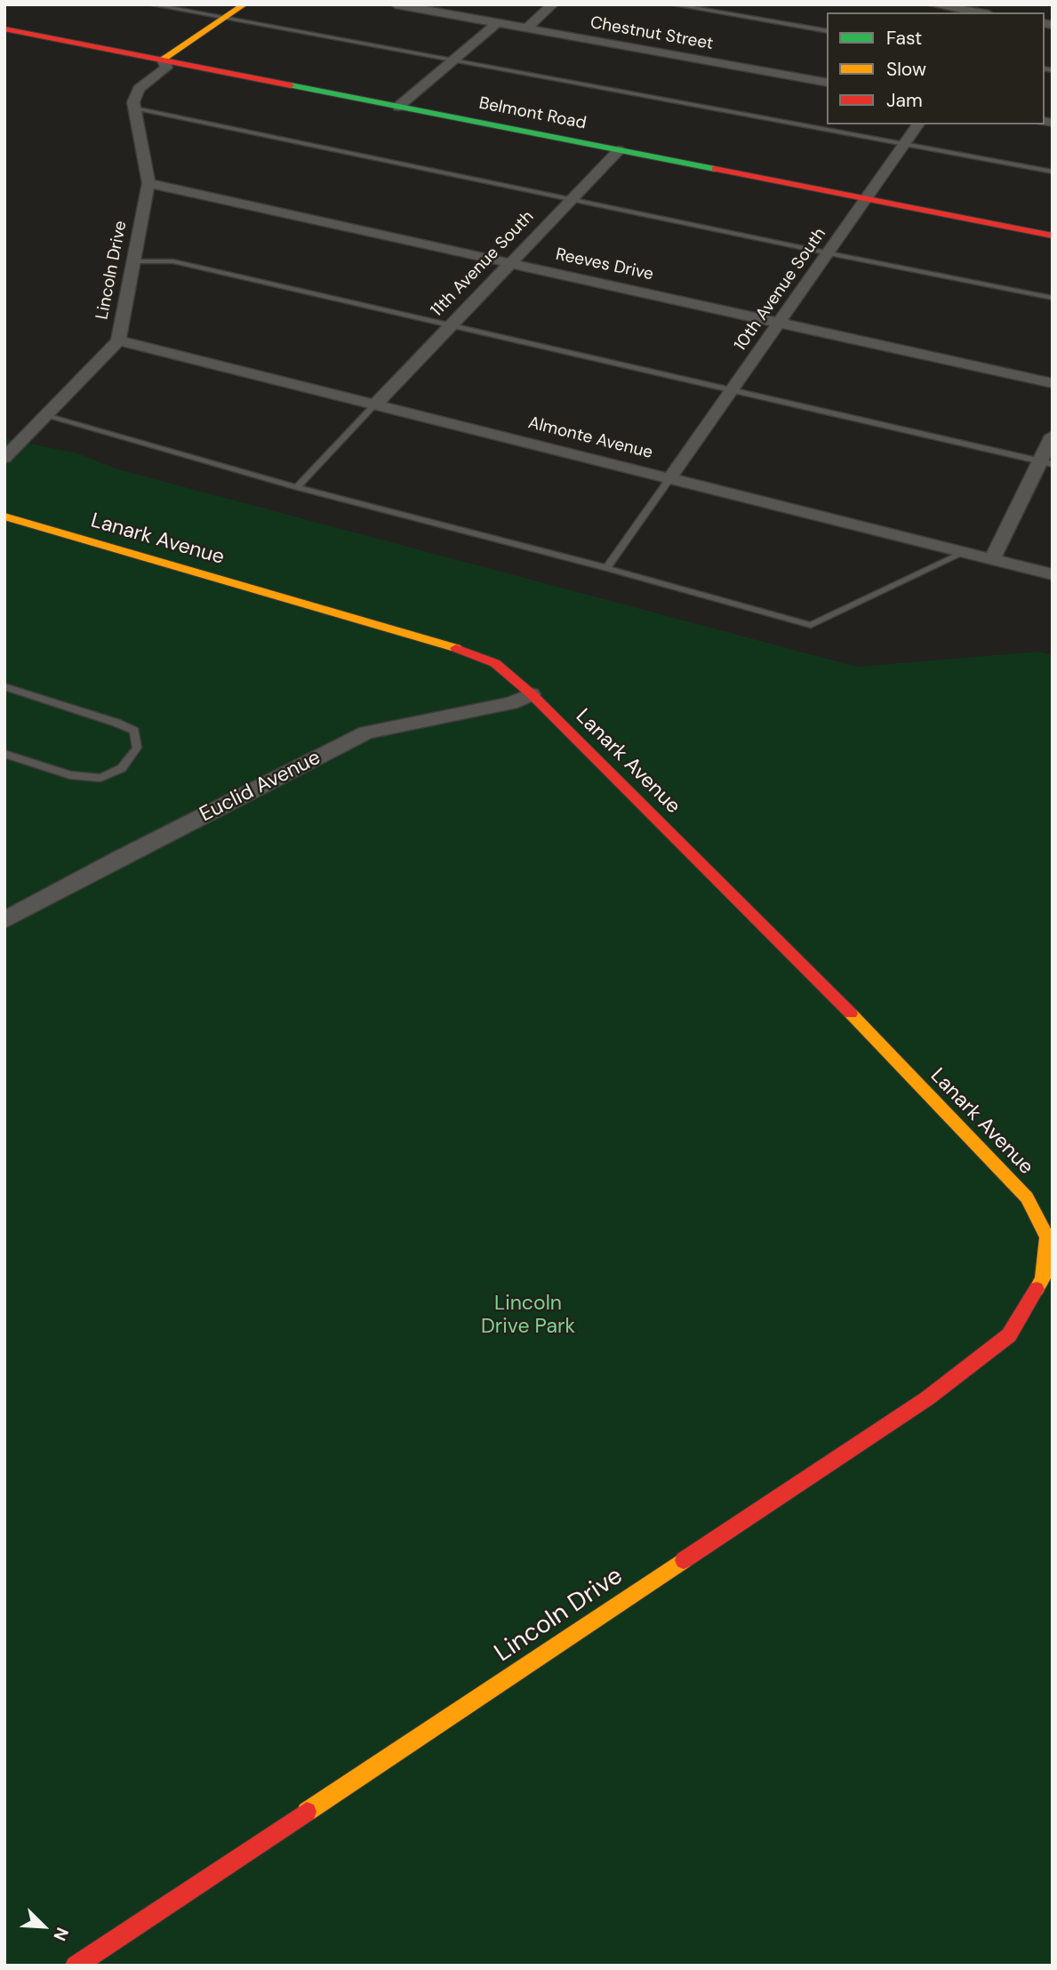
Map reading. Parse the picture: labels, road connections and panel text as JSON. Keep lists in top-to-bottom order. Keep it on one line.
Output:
{"streets":{"street":["Chestnut Street","Belmont Road","11th Avenue South","Reeves Drive","Lincoln Drive","10th Avenue South","Almonte Avenue","Lanark Avenue","Euclid Avenue"]},"crossings":[["Belmont Road","11th Avenue South"],["Belmont Road","10th Avenue South"],["11th Avenue South","Reeves Drive"],["11th Avenue South","Almonte Avenue"],["Reeves Drive","Lincoln Drive"],["Reeves Drive","10th Avenue South"],["Lincoln Drive","Almonte Avenue"],["Lincoln Drive","Lanark Avenue"],["10th Avenue South","Almonte Avenue"],["Lanark Avenue","Euclid Avenue"]],"parks":["Lincoln Drive Park"],"legend":["Fast","Slow","Jam"],"north":"bottom right"}
